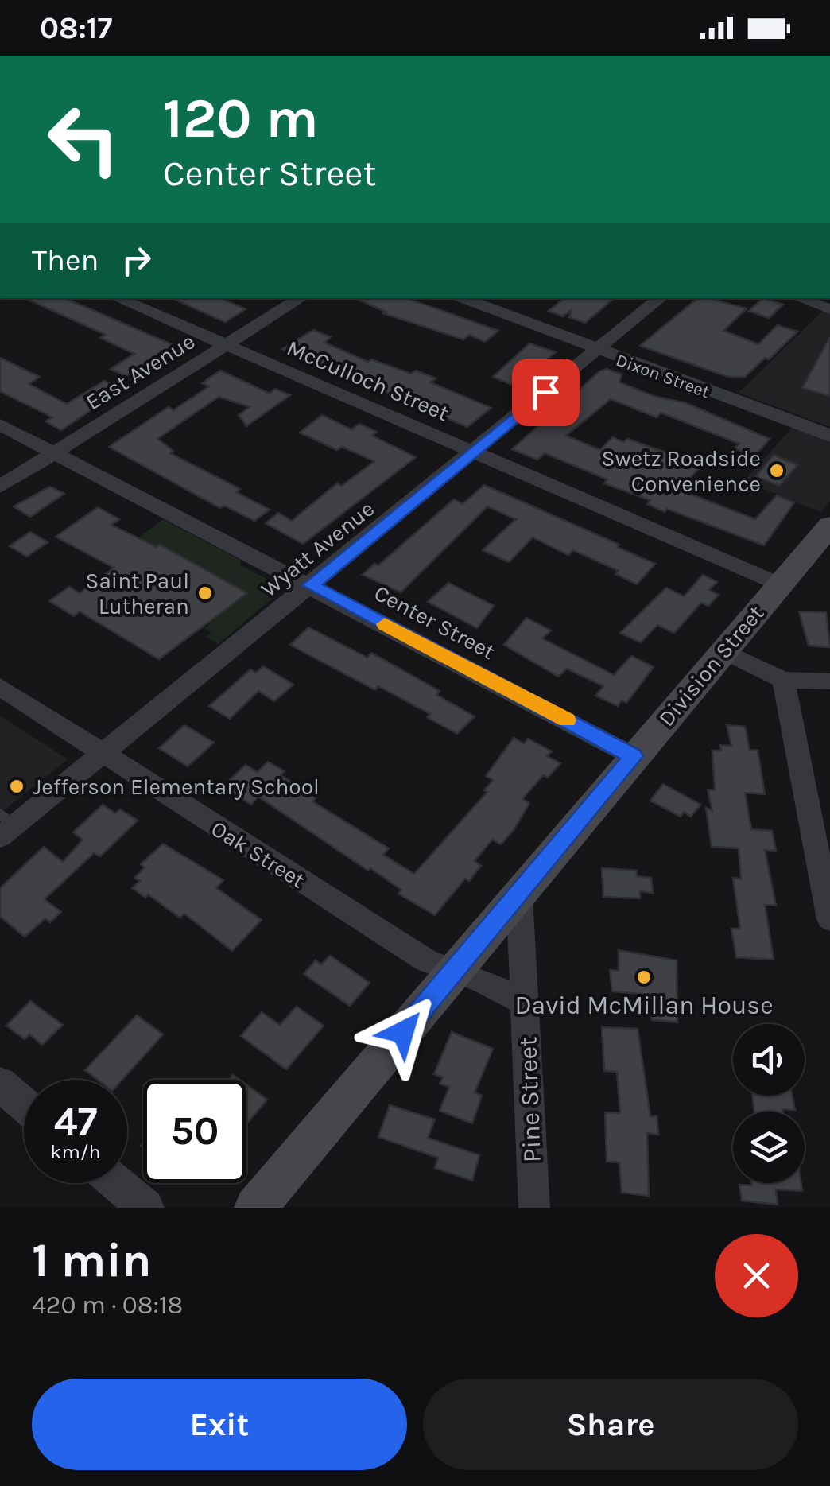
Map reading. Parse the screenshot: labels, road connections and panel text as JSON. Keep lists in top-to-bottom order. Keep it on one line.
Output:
{"streets":{"main road":["Division Street"],"street":["East Avenue","Dixon Street","McCulloch Street","Wyatt Avenue","Center Street","Oak Street","Pine Street"]},"crossings":[["East Avenue","McCulloch Street"],["East Avenue","Center Street"],["Dixon Street","Wyatt Avenue"],["McCulloch Street","Wyatt Avenue"],["McCulloch Street","Division Street"],["Wyatt Avenue","Center Street"],["Wyatt Avenue","Oak Street"],["Center Street","Division Street"],["Division Street","Oak Street"],["Division Street","Pine Street"],["Oak Street","Pine Street"]],"places":["Swetz Roadside Convenience","Saint Paul Lutheran","Jefferson Elementary School","David McMillan House"],"page":{"status":"08:17","turn":["120 m","Center Street"],"then":"Then","speed":"47 km/h","limit":"50","heading":["1 min","420 m · 08:18"],"buttons":["Exit","Share"]}}
